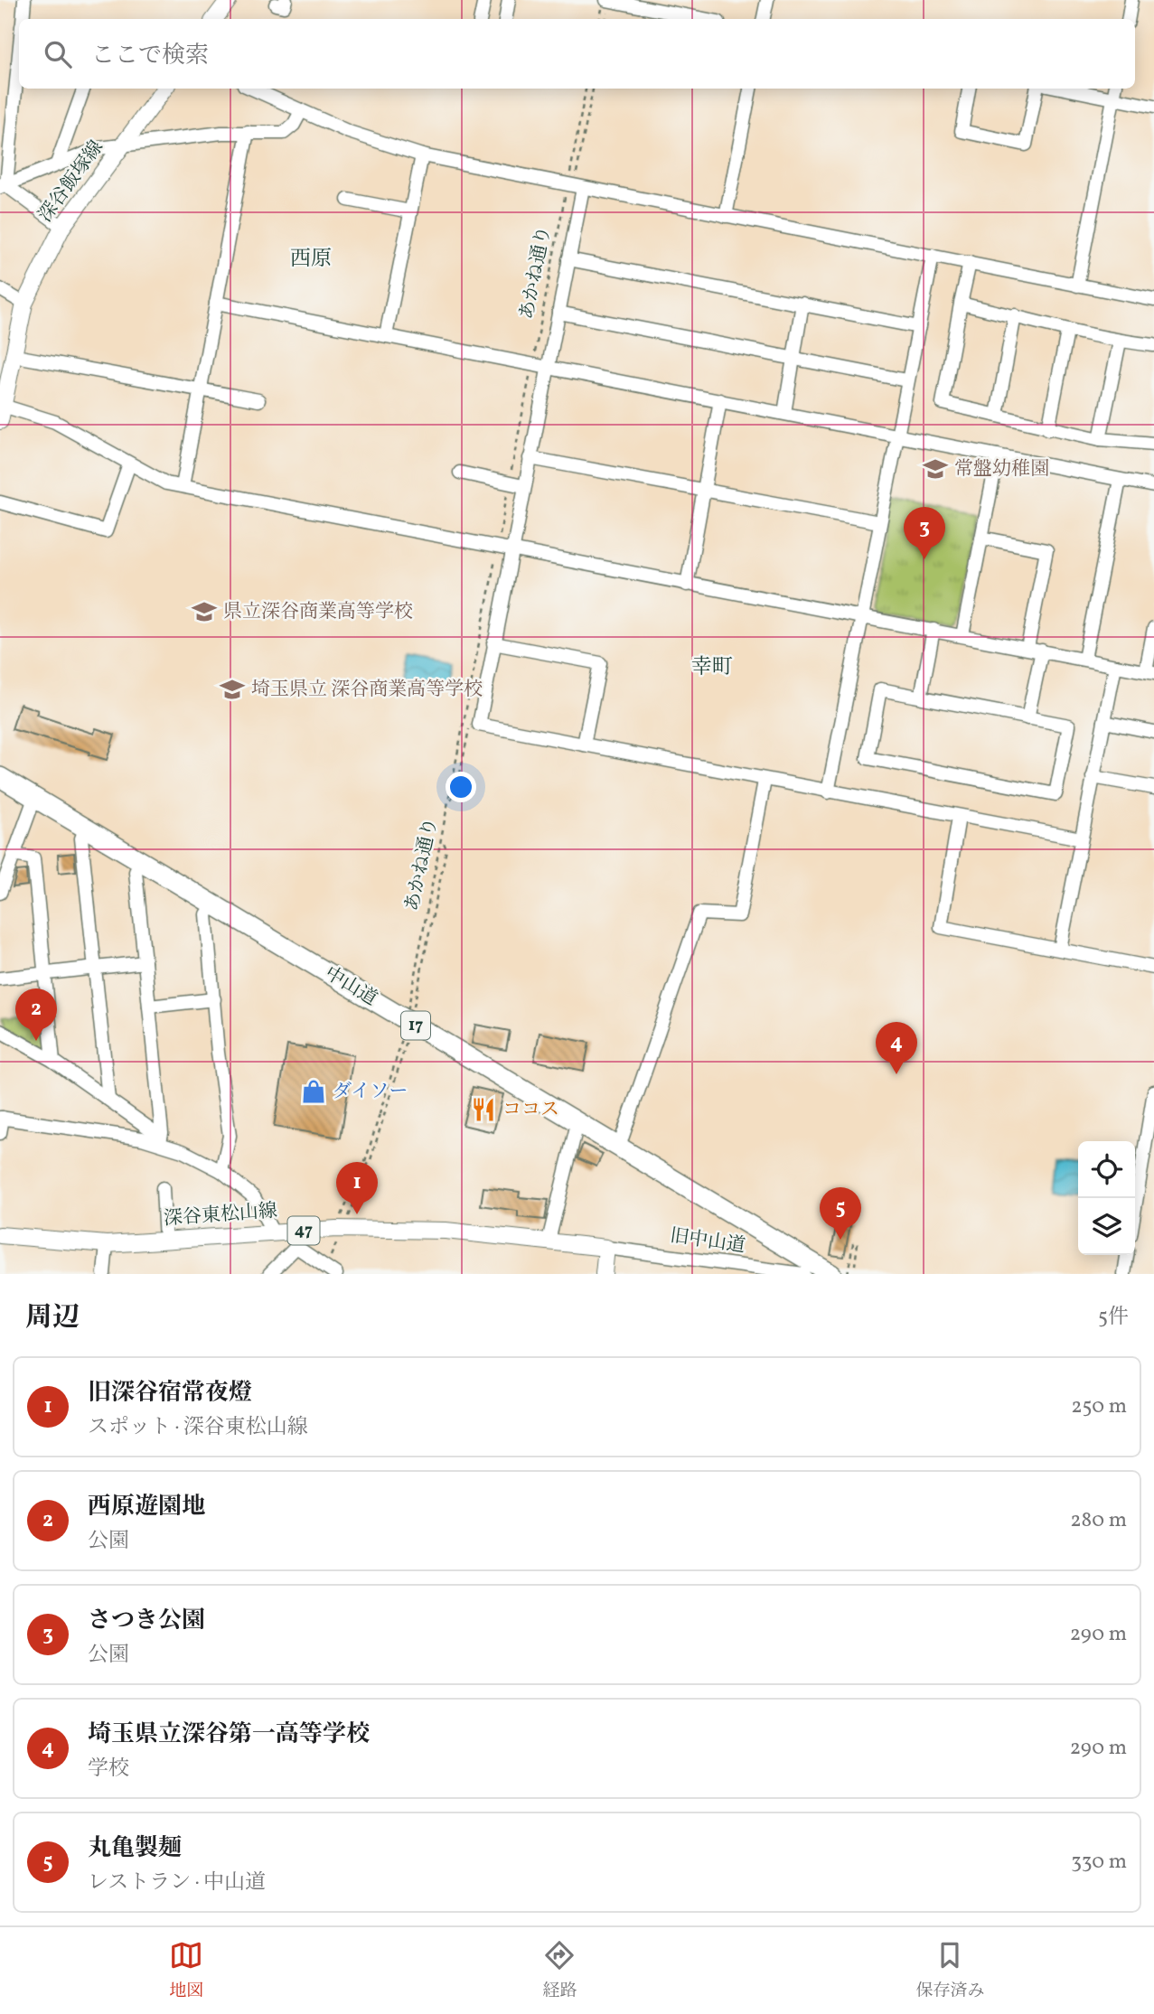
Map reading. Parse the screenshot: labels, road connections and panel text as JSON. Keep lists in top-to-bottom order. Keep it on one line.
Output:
{"streets":{"highway":["中山道","17"],"main road":["深谷飯塚線","深谷東松山線","47"],"street":["旧中山道"],"path":["あかね通り"]},"crossings":[["深谷東松山線","旧中山道"]],"districts":["西原","幸町"],"places":{"school or university":["常盤幼稚園","県立深谷商業高等学校","埼玉県立 深谷商業高等学校"],"shop":["ダイソー"],"restaurant":["ココス"]},"page":{"search":"ここで検索","pins":["3","2","4","1","5"],"heading":["周辺","5件"],"list":[{"mark":"1","name":"旧深谷宿常夜燈","note":"スポット · 深谷東松山線","value":"250 m"},{"mark":"2","name":"西原遊園地","note":"公園","value":"280 m"},{"mark":"3","name":"さつき公園","note":"公園","value":"290 m"},{"mark":"4","name":"埼玉県立深谷第一高等学校","note":"学校","value":"290 m"},{"mark":"5","name":"丸亀製麺","note":"レストラン · 中山道","value":"330 m"}],"nav":["地図","経路","保存済み"]}}
